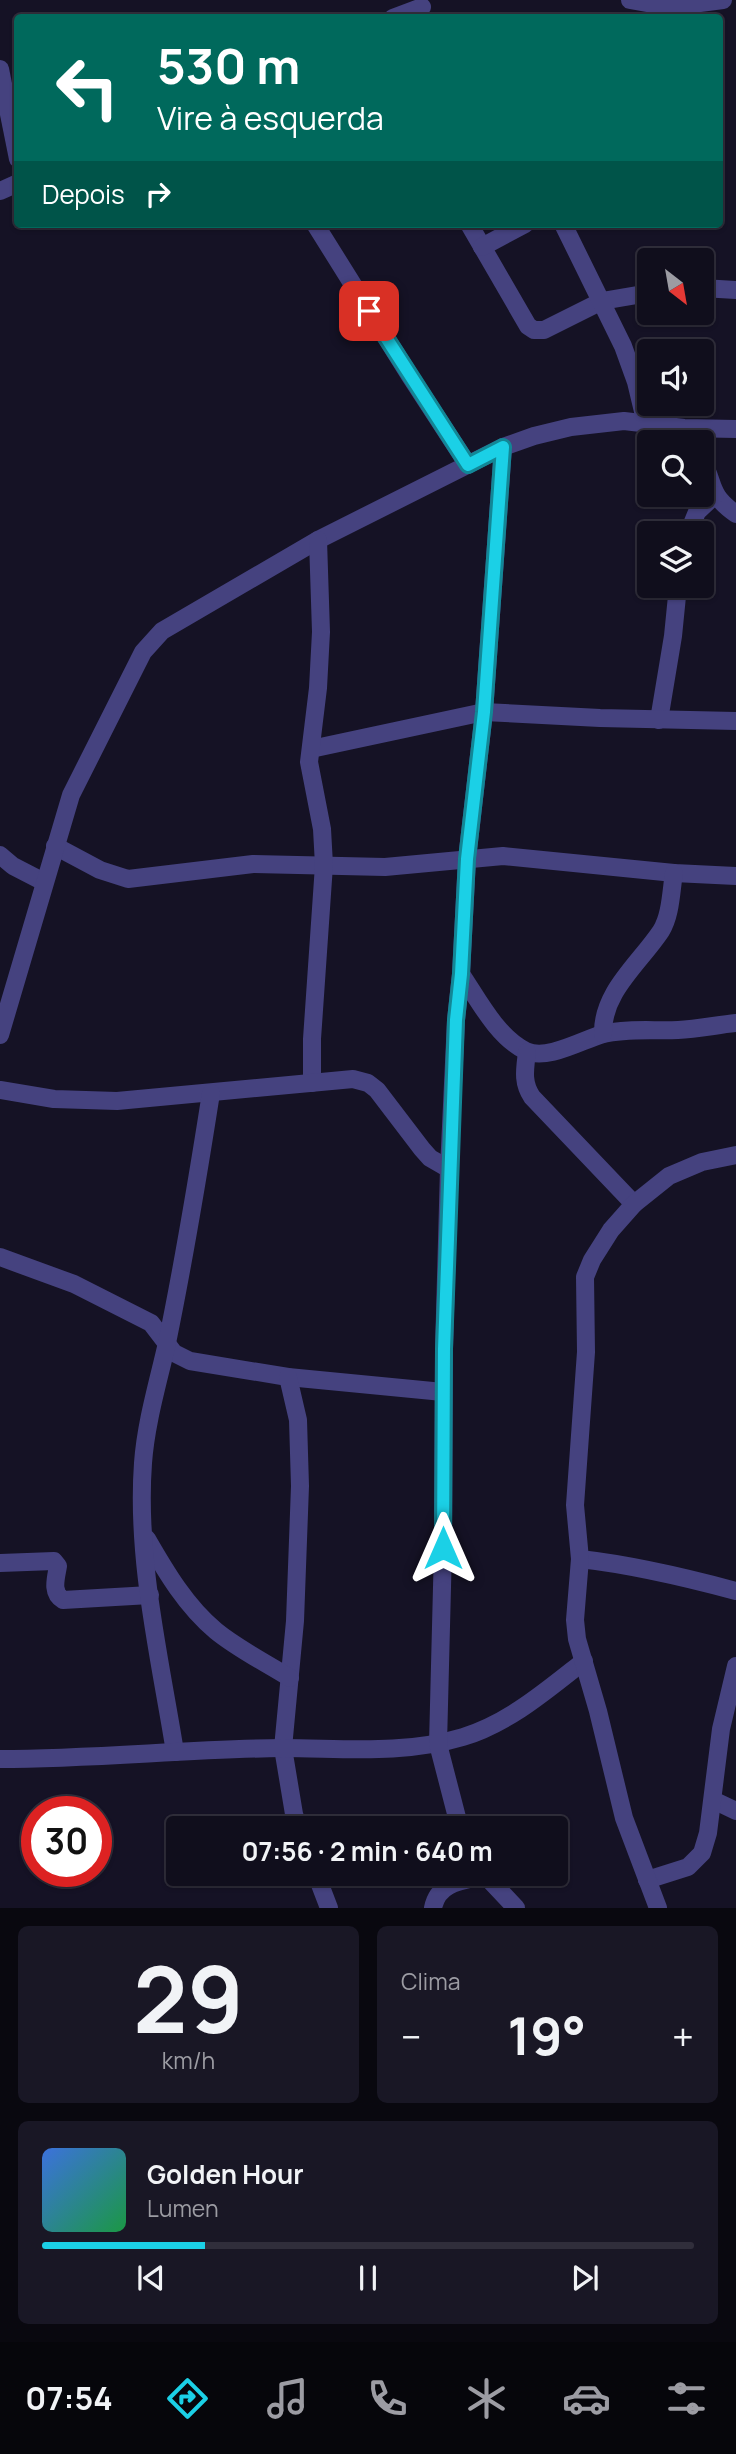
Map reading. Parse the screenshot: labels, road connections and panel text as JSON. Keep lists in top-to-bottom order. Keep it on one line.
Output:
{"north":"bottom right","page":{"turn":["530 m","Vire à esquerda"],"then":"Depois","limit":"30","trip":"07:56 · 2 min · 640 m","tile":[["29","km/h"],"Clima"],"heat":["−","19°","+"],"song":["Golden Hour","Lumen"],"tabs":"07:54"}}
